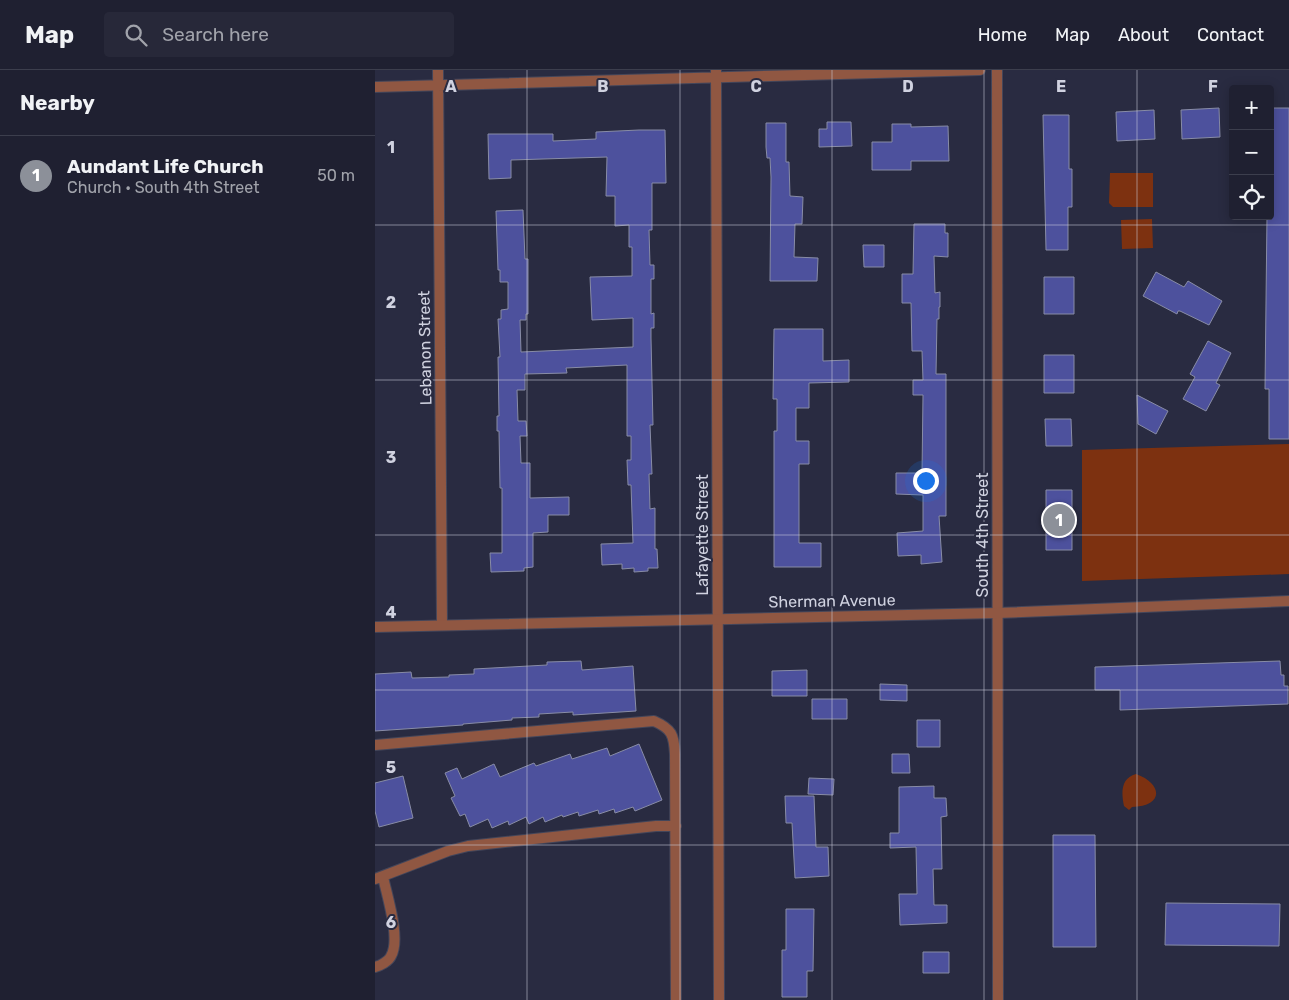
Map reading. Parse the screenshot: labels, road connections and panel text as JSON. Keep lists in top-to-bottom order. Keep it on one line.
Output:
{"streets":{"street":["Lebanon Street","Lafayette Street","South 4th Street","Sherman Avenue"]},"crossings":[["Lebanon Street","Sherman Avenue"],["Lafayette Street","Sherman Avenue"],["South 4th Street","Sherman Avenue"]],"page":{"header":"Map","search":"Search here","nav":["Home","Map","About","Contact"],"heading":"Nearby","map_buttons":["+","−"],"list":[{"mark":"1","name":"Aundant Life Church","note":"Church · South 4th Street","value":"50 m"}],"pins":"1"},"grid":{"columns":["A","B","C","D","E","F"],"rows":["1","2","3","4","5","6"]}}
